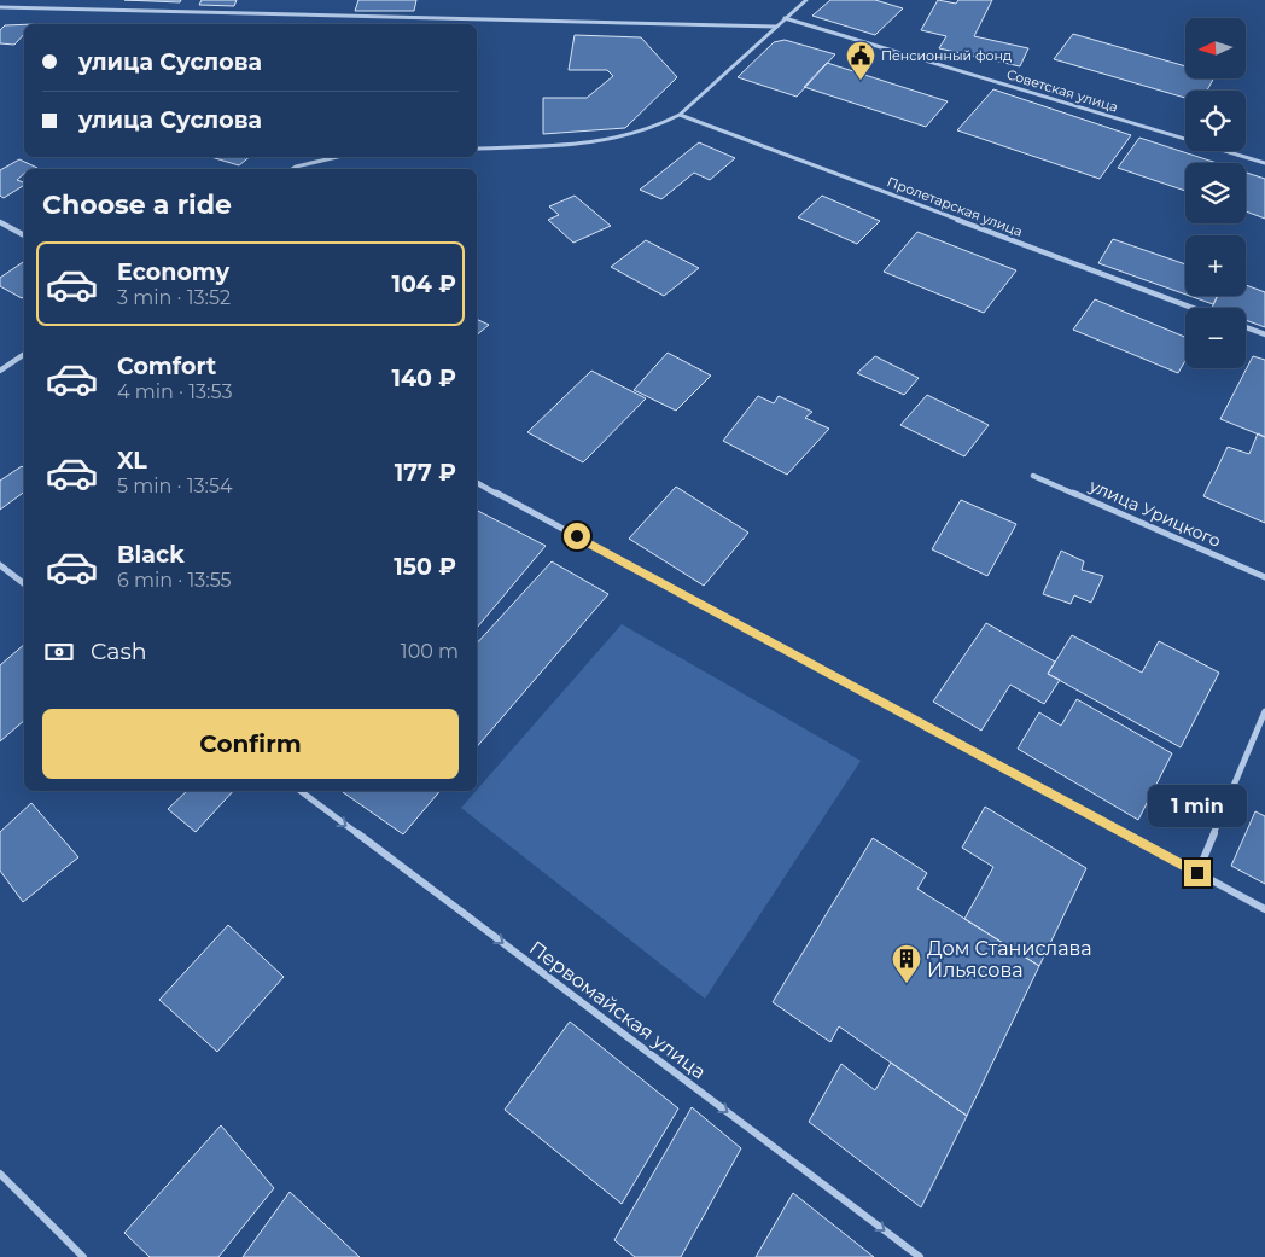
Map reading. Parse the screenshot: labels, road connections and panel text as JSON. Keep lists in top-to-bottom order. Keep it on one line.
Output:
{"streets":{"street":["Советская улица","Пролетарская улица","улица Урицкого","Первомайская улица"]},"one_way":["Первомайская улица"],"places":{"public building":["Пенсионный фонд"],"building":["Дом Станислава Ильясова"]},"north":"left","page":{"map_buttons":["+","−"],"banner":["улица Суслова","улица Суслова"],"heading":"Choose a ride","list":[{"name":"Economy","note":"3 min · 13:52","value":"104 ₽"},{"name":"Comfort","note":"4 min · 13:53","value":"140 ₽"},{"name":"XL","note":"5 min · 13:54","value":"177 ₽"},{"name":"Black","note":"6 min · 13:55","value":"150 ₽"}],"pay":["Cash","100 m"],"buttons":"Confirm","bubble":"1 min"}}
